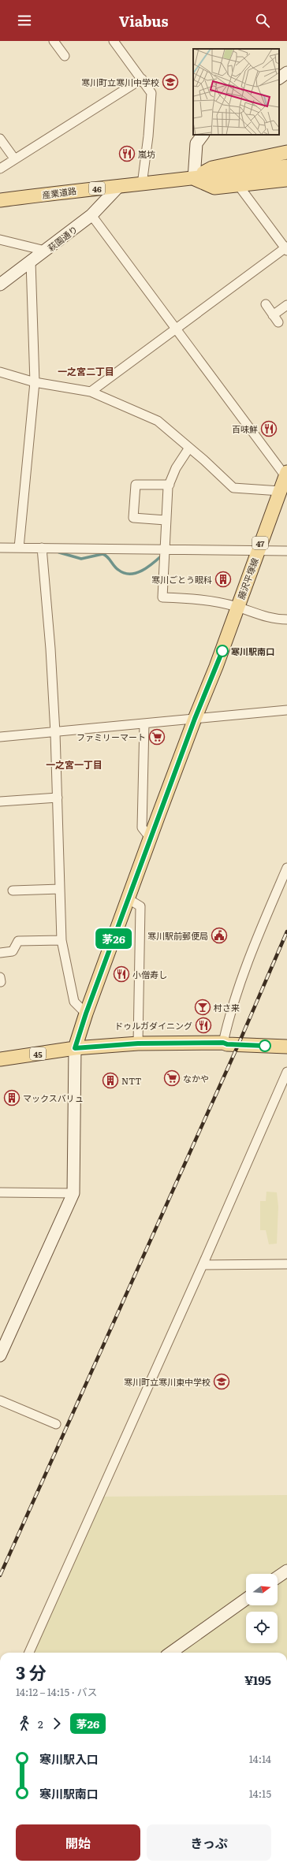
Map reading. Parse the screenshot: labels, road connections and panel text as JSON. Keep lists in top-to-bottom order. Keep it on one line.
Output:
{"streets":{"main road":["46","産業道路","47","藤沢平塚線","45"],"street":["萩園通り"]},"crossings":[["46","産業道路"],["産業道路","萩園通り"],["47","藤沢平塚線"],["47","45"]],"districts":["一之宮二丁目","一之宮一丁目"],"places":{"school or university":["寒川町立寒川中学校","寒川町立寒川東中学校"],"restaurant":["嵐坊","百味鮮","小僧寿し","ドゥルガダイニング"],"building":["寒川ごとう眼科","NTT","マックスバリュ"],"other":["寒川駅南口"],"supermarket":["ファミリーマート","なかや"],"public building":["寒川駅前郵便局"],"bar":["村さ来"]},"lines":["bus line 茅26"],"north":"right","page":{"header":"Viabus","on_map":"茅26","heading":["3 分","14:12 – 14:15 · バス","¥195"],"legs":["2","茅26"],"list":[{"name":"寒川駅入口","value":"14:14"},{"name":"寒川駅南口","value":"14:15"}],"buttons":["開始","きっぷ"]}}
